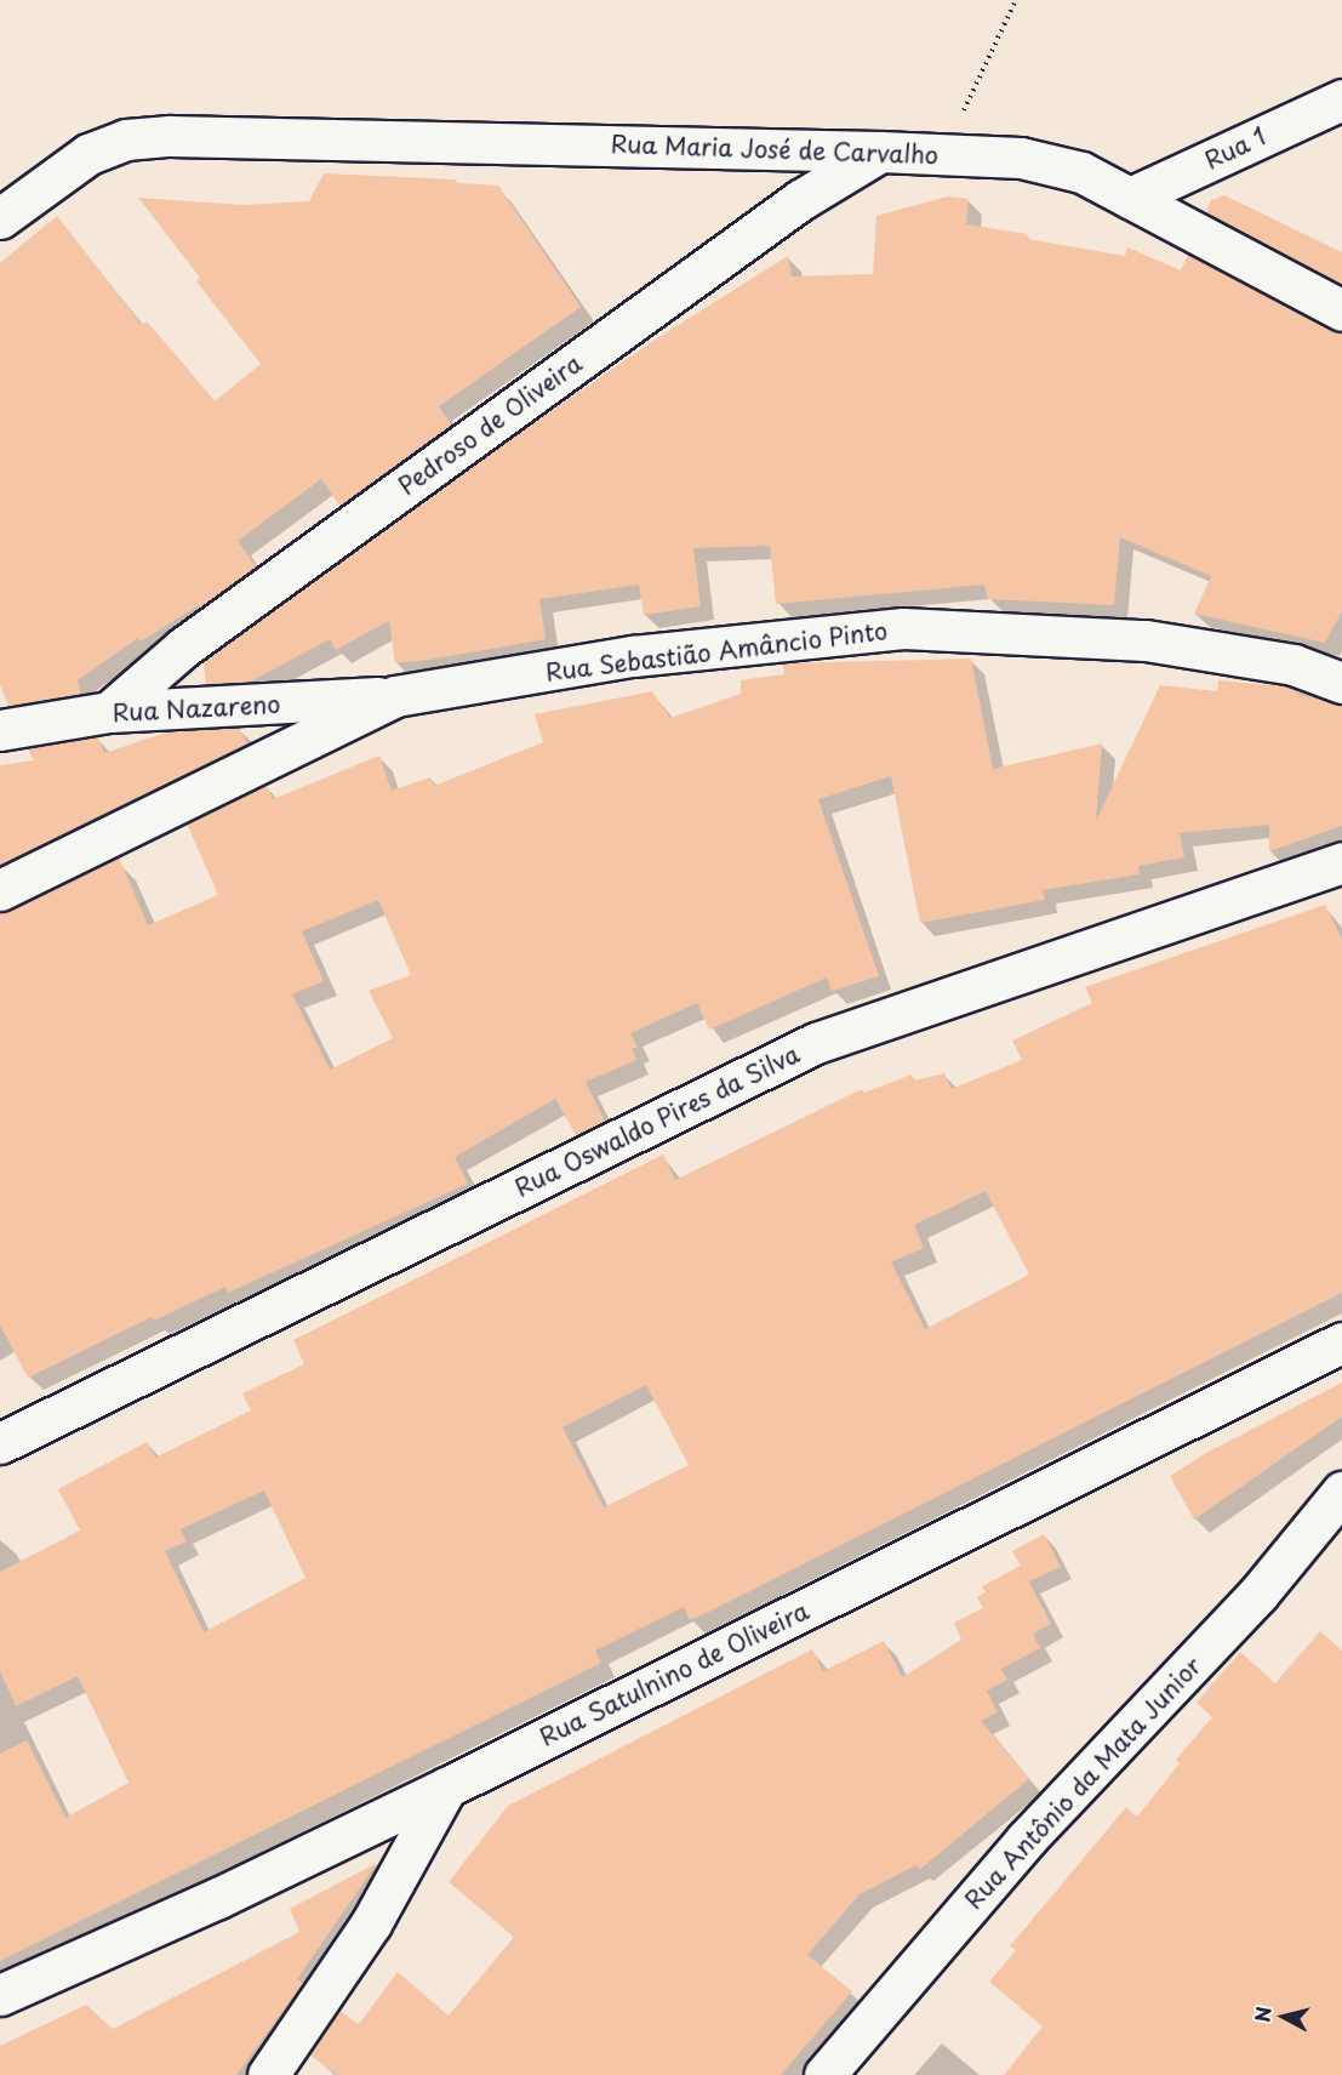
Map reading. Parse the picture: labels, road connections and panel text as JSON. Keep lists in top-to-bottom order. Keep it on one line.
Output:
{"streets":{"street":["Rua 1","Rua Maria José de Carvalho","Pedroso de Oliveira","Rua Sebastião Amâncio Pinto","Rua Nazareno","Rua Oswaldo Pires da Silva","Rua Satulnino de Oliveira","Rua Antônio da Mata Junior"]},"crossings":[["Rua 1","Rua Maria José de Carvalho"],["Rua Maria José de Carvalho","Pedroso de Oliveira"],["Pedroso de Oliveira","Rua Nazareno"],["Rua Sebastião Amâncio Pinto","Rua Nazareno"]],"north":"left"}
